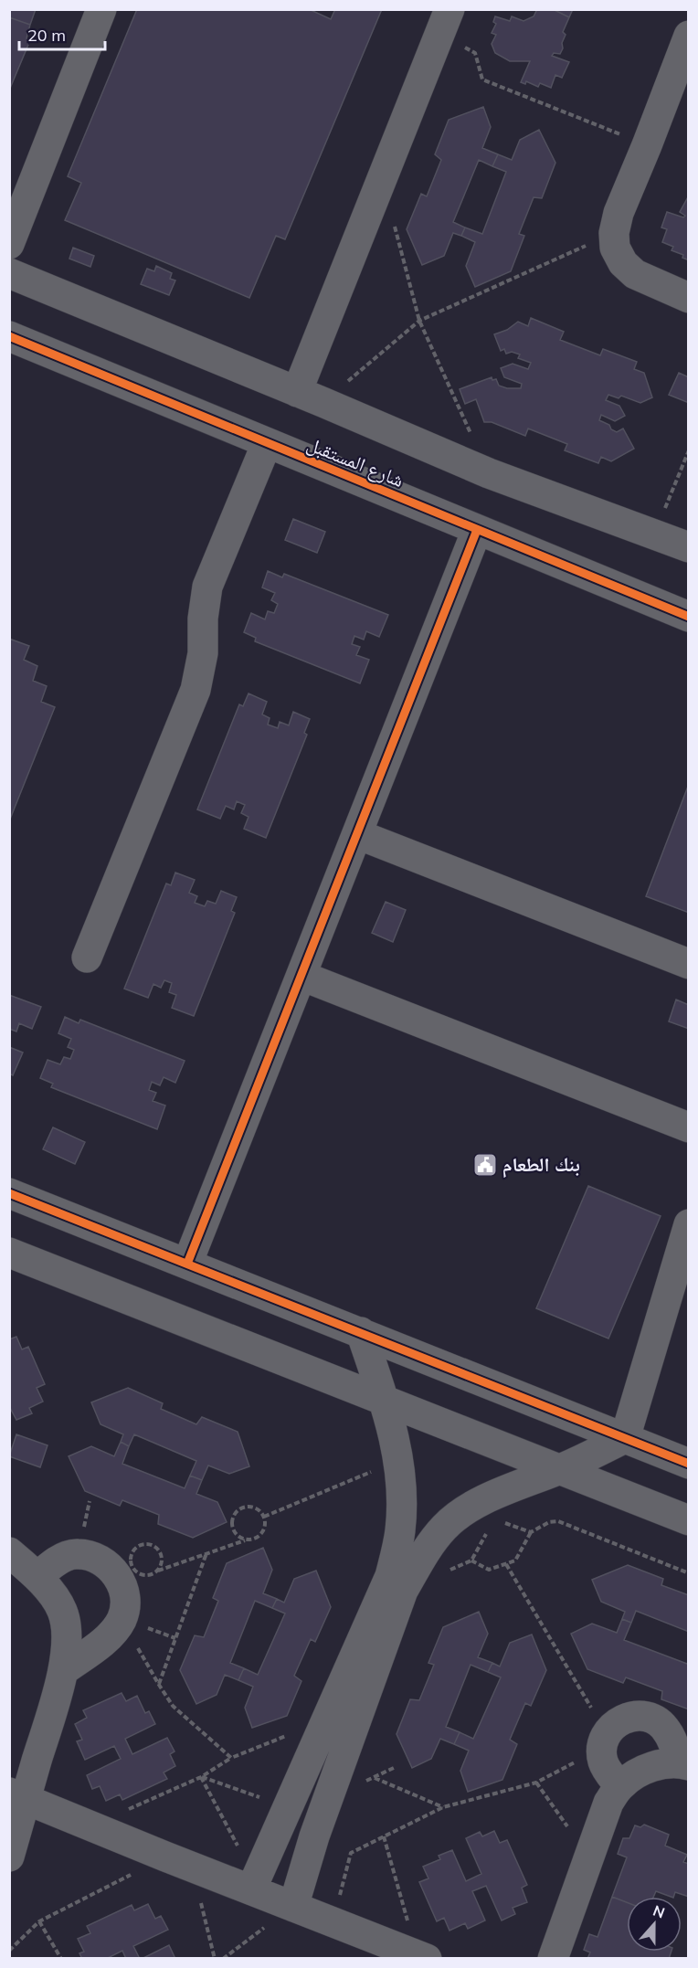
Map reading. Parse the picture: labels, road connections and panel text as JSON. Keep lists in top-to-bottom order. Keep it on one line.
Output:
{"streets":{"street":["شارع المستقبل"]},"places":{"public building":["بنك الطعام"]},"scale_bar":"20 m","north":"top"}
